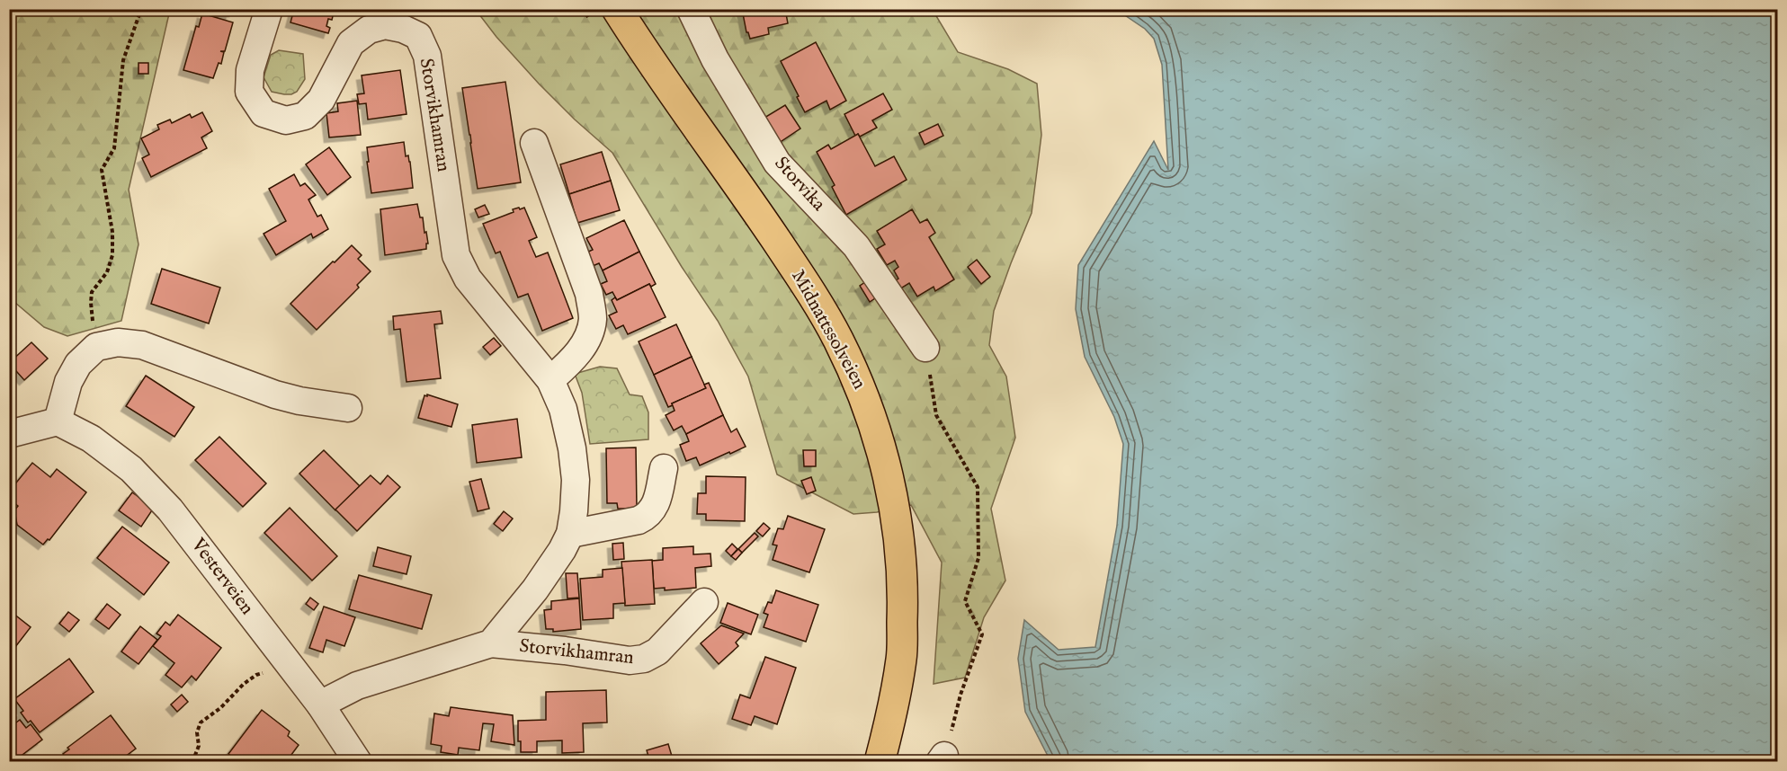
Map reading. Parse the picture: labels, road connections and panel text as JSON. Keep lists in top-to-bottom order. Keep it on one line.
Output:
{"streets":{"main road":["Midnattssolveien"],"street":["Storvikhamran","Storvika","Vesterveien"]},"crossings":[["Storvikhamran","Vesterveien"]]}
